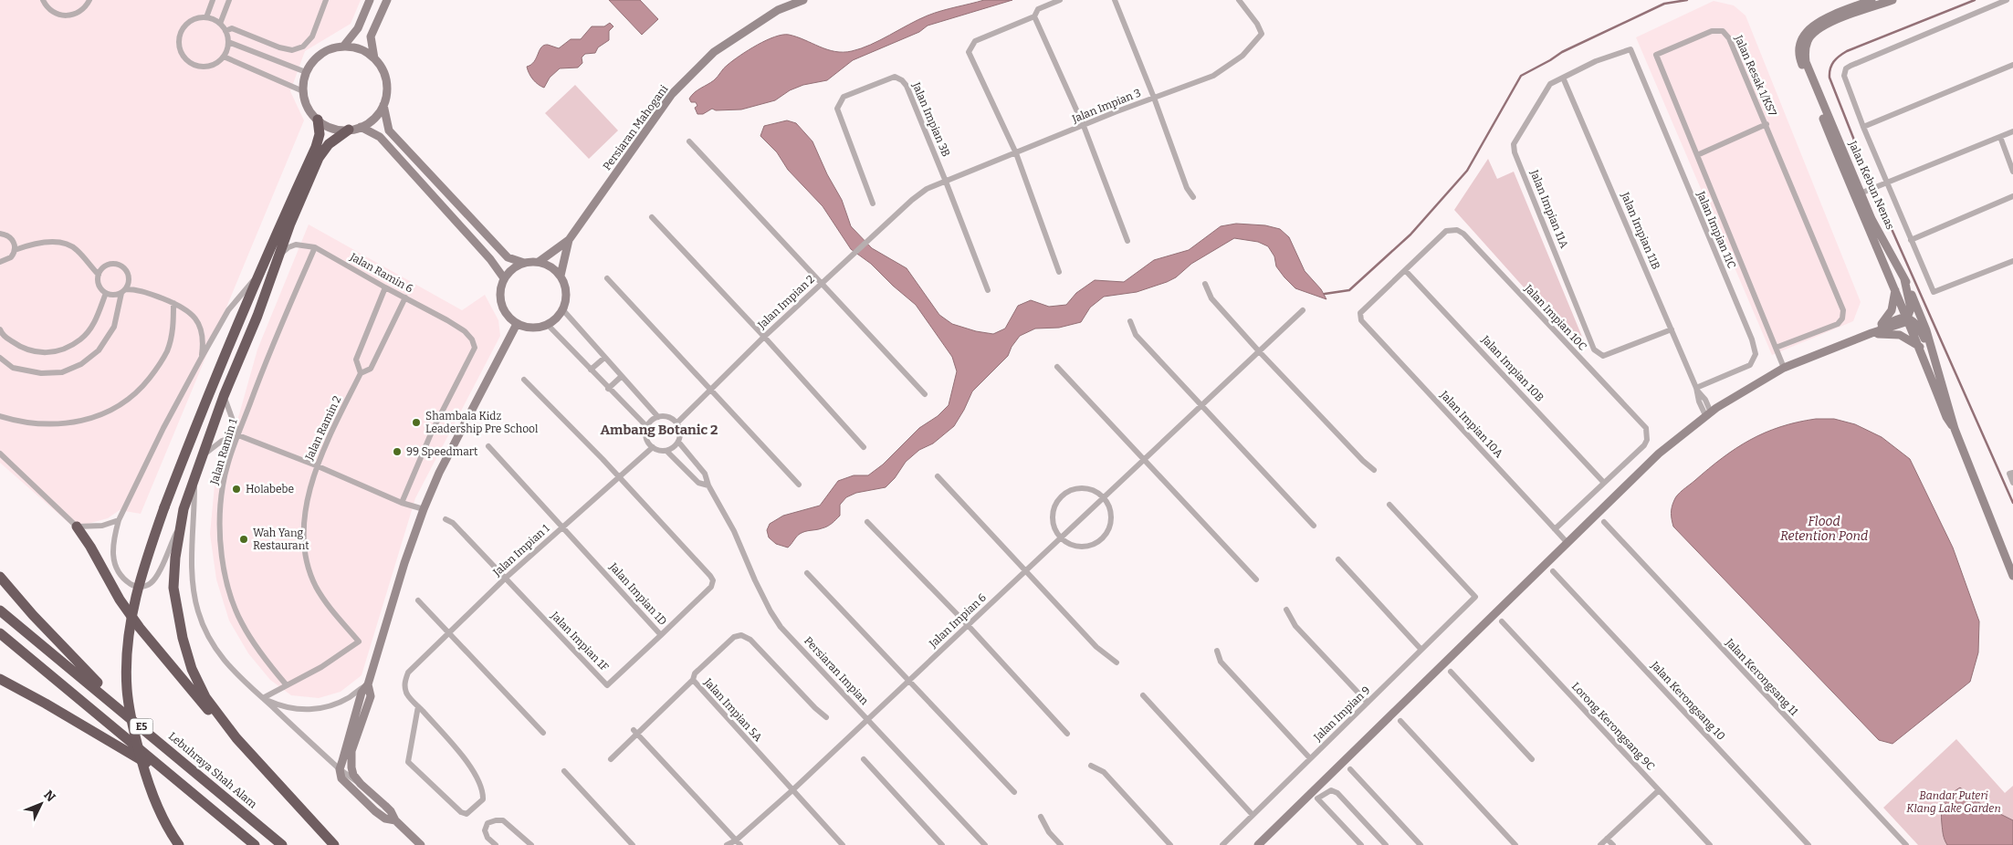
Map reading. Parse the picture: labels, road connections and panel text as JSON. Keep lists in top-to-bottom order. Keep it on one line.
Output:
{"streets":{"highway":["E5","Lebuhraya Shah Alam"],"street":["Jalan Resak 1/KS7","Jalan Impian 3","Jalan Impian 3B","Persiaran Mahogani","Jalan Kebun Nenas","Jalan Impian 11A","Jalan Impian 11C","Jalan Impian 11B","Jalan Ramin 6","Jalan Impian 2","Jalan Impian 10C","Jalan Impian 10B","Jalan Impian 10A","Jalan Ramin 2","Jalan Ramin 1","Jalan Impian 1","Jalan Impian 1D","Jalan Impian 6","Jalan Impian 1F","Persiaran Impian","Jalan Kerongsang 11","Jalan Kerongsang 10","Jalan Impian 5A","Jalan Impian 9","Lorong Kerongsang 9C"]},"crossings":[["Jalan Impian 3","Jalan Impian 3B"],["Jalan Impian 3","Jalan Impian 2"],["Jalan Impian 11A","Jalan Impian 11C"],["Jalan Impian 11A","Jalan Impian 11B"],["Jalan Impian 11C","Jalan Impian 11B"],["Jalan Ramin 6","Jalan Ramin 2"],["Jalan Ramin 6","Jalan Ramin 1"],["Jalan Impian 2","Jalan Impian 1"],["Jalan Impian 2","Persiaran Impian"],["Jalan Impian 10C","Jalan Impian 10B"],["Jalan Impian 10C","Jalan Impian 10A"],["Jalan Impian 10B","Jalan Impian 10A"],["Jalan Ramin 2","Jalan Ramin 1"],["Jalan Impian 1","Jalan Impian 1D"],["Jalan Impian 1","Jalan Impian 1F"],["Jalan Impian 1","Persiaran Impian"],["Jalan Impian 1D","Jalan Impian 1F"],["Jalan Impian 6","Persiaran Impian"],["Jalan Impian 6","Jalan Impian 5A"]],"districts":["Ambang Botanic 2"],"water":["Flood Retention Pond"],"parks":["Bandar Puteri Klang Lake Garden"],"places":["Shambala Kidz Leadership Pre School","99 Speedmart","Holabebe","Wah Yang Restaurant"],"north":"top right"}
